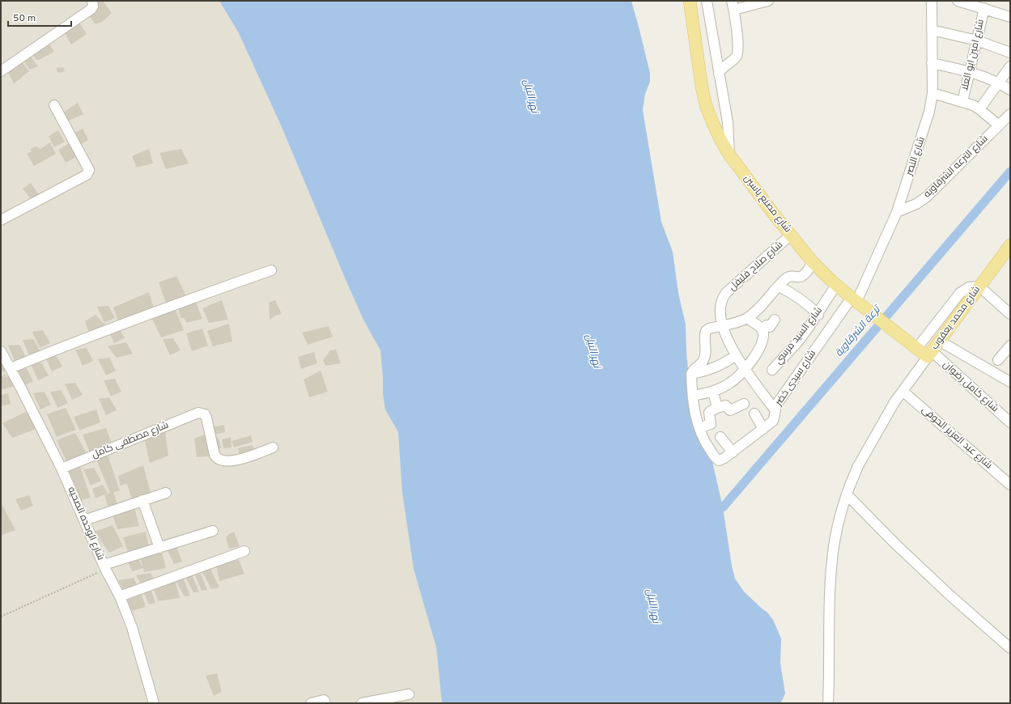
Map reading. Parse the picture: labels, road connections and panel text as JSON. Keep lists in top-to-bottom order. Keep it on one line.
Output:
{"streets":{"main road":["شارع مصنع ياسين","شارع محمد يعقوب"],"street":["شارع امين ابو العلا","شارع النصر","شارع الترعه الشرقاويه","شارع صلاح فليفل","شارع السيد مرسي","شارع سيدى خضر","شارع كامل رضوان","شارع عبد العزيز الحوفى","شارع مصطفى كامل","شارع الوحده الصحيه"]},"crossings":[["شارع النصر","شارع الترعه الشرقاويه"],["شارع النصر","شارع مصنع ياسين"],["شارع النصر","شارع سيدى خضر"],["شارع مصنع ياسين","شارع صلاح فليفل"],["شارع مصنع ياسين","شارع محمد يعقوب"],["شارع مصنع ياسين","شارع السيد مرسي"],["شارع مصنع ياسين","شارع سيدى خضر"],["شارع مصنع ياسين","شارع كامل رضوان"],["شارع محمد يعقوب","شارع كامل رضوان"],["شارع محمد يعقوب","شارع عبد العزيز الحوفى"],["شارع مصطفى كامل","شارع الوحده الصحيه"]],"water":["نهر النيل","ترعة الشرقاوية"],"scale_bar":"50 m"}
